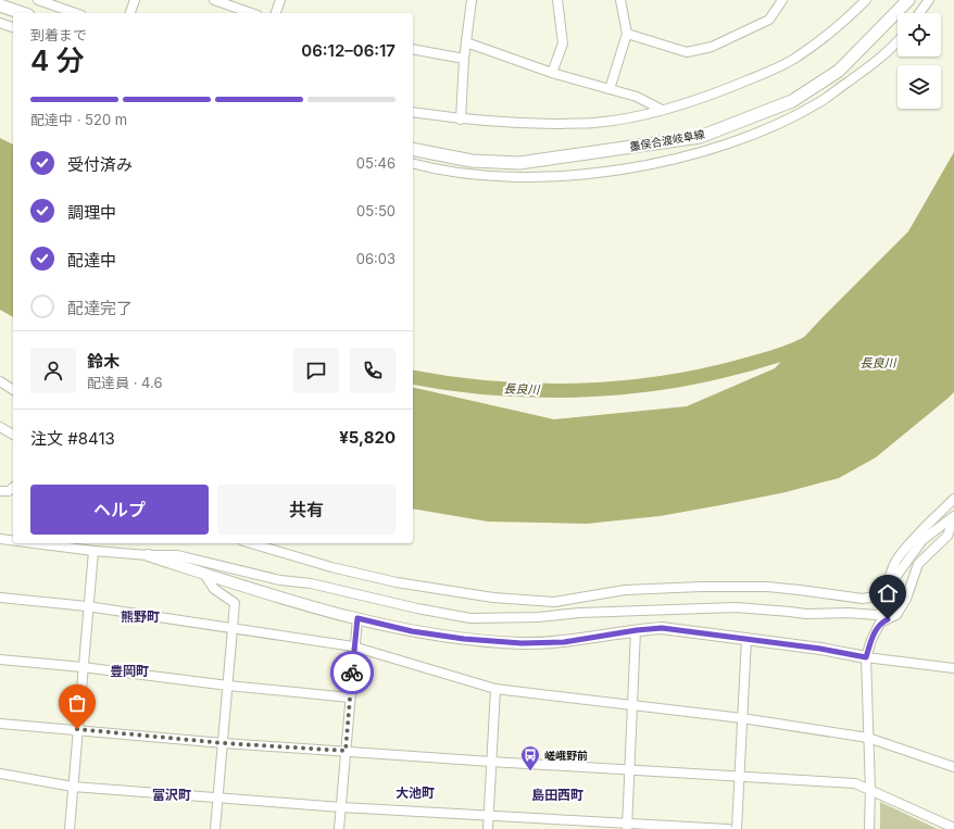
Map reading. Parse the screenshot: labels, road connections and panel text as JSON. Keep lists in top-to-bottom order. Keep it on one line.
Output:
{"streets":{"main road":["墨俣合渡岐阜線"]},"districts":["熊野町","豊岡町","大池町","富沢町","島田西町"],"water":["長良川"],"places":{"bus stop":["嵯峨野前"]},"page":{"heading":["4 分","到着まで","06:12–06:17"],"panel":["鈴木","配達員 · 4.6","注文 #8413","¥5,820"],"bar":"配達中 · 520 m","list":[["受付済み","05:46"],["調理中","05:50"],["配達中","06:03"],"配達完了"],"buttons":["ヘルプ","共有"]}}
